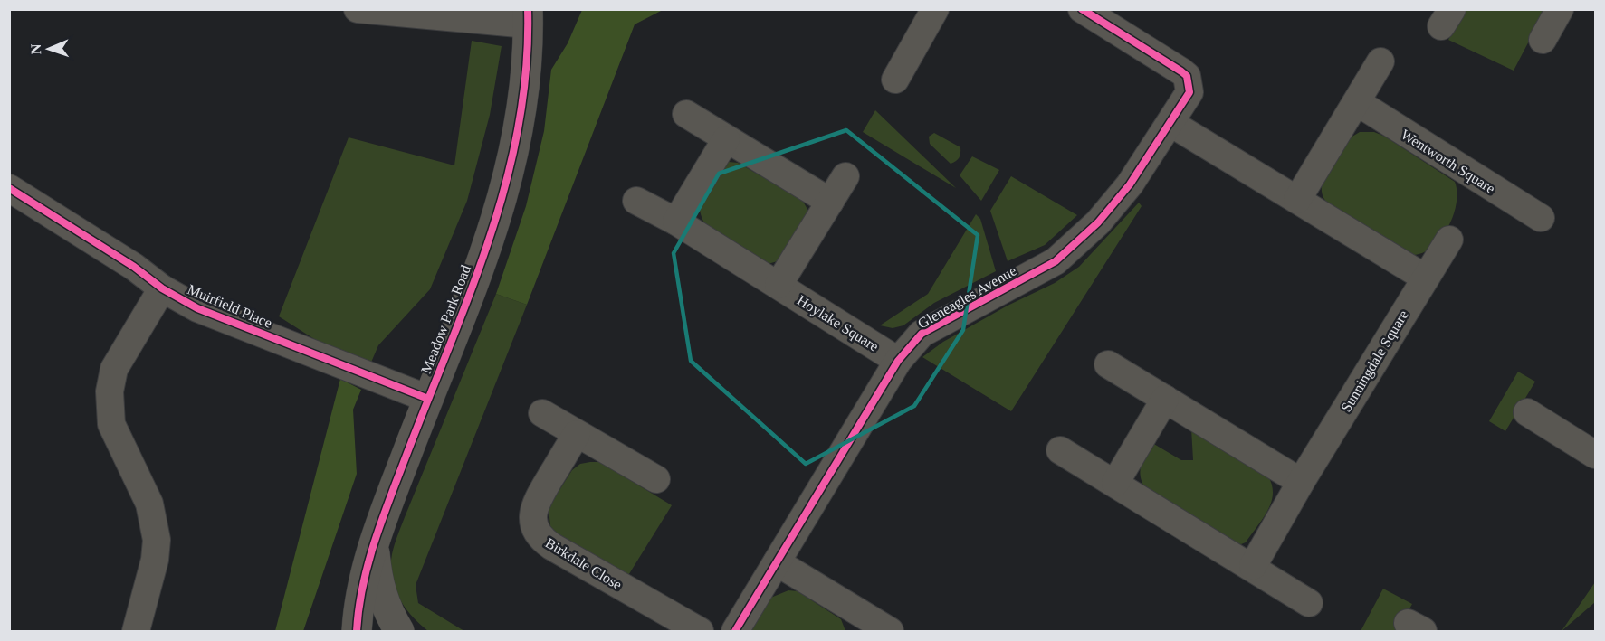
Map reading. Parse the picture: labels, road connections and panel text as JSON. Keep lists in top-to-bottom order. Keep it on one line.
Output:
{"streets":{"street":["Wentworth Square","Gleneagles Avenue","Muirfield Place","Meadow Park Road","Hoylake Square","Sunningdale Square","Birkdale Close"]},"crossings":[["Gleneagles Avenue","Hoylake Square"],["Muirfield Place","Meadow Park Road"]],"north":"left"}
